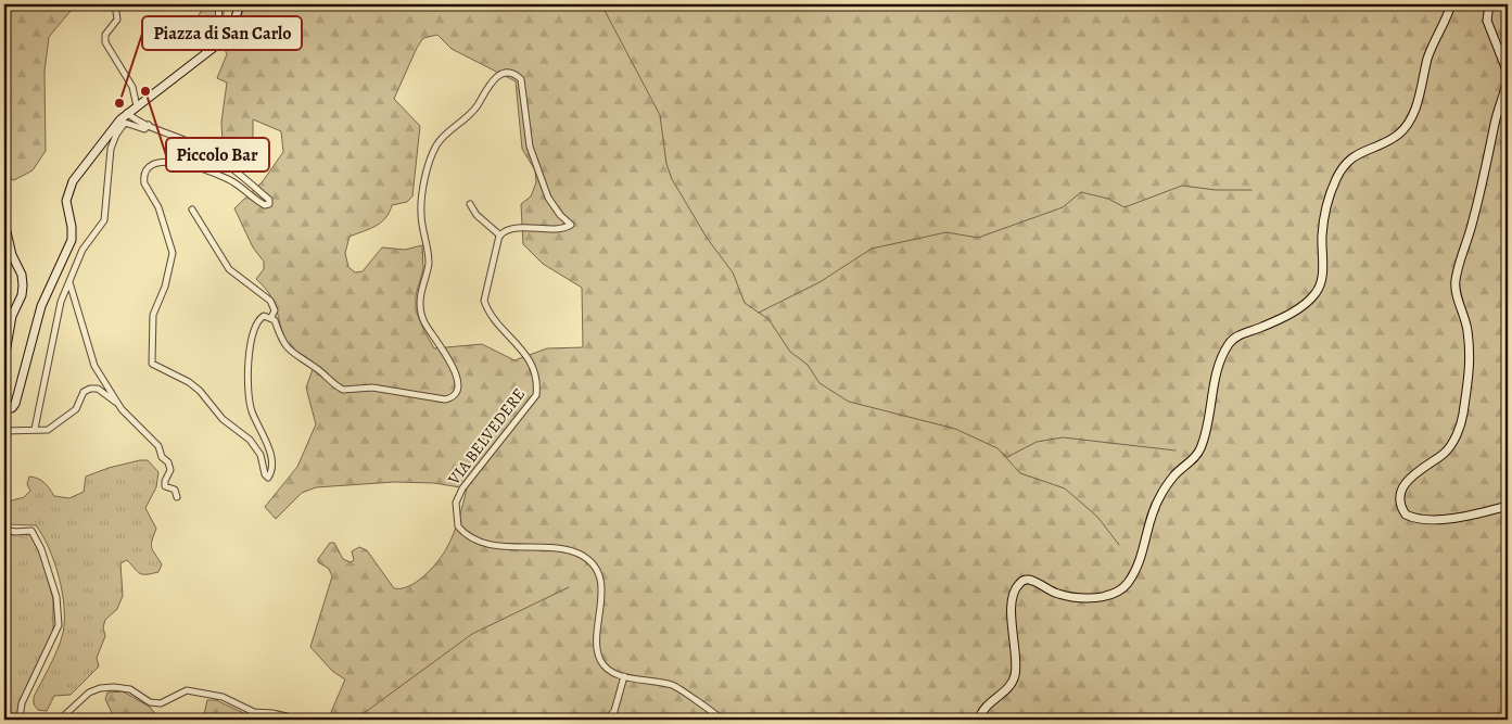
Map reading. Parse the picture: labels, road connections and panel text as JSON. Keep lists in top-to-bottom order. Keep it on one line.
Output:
{"streets":{"street":["VIA BELVEDERE"]},"places":["Piccolo Bar","Piazza di San Carlo"]}
